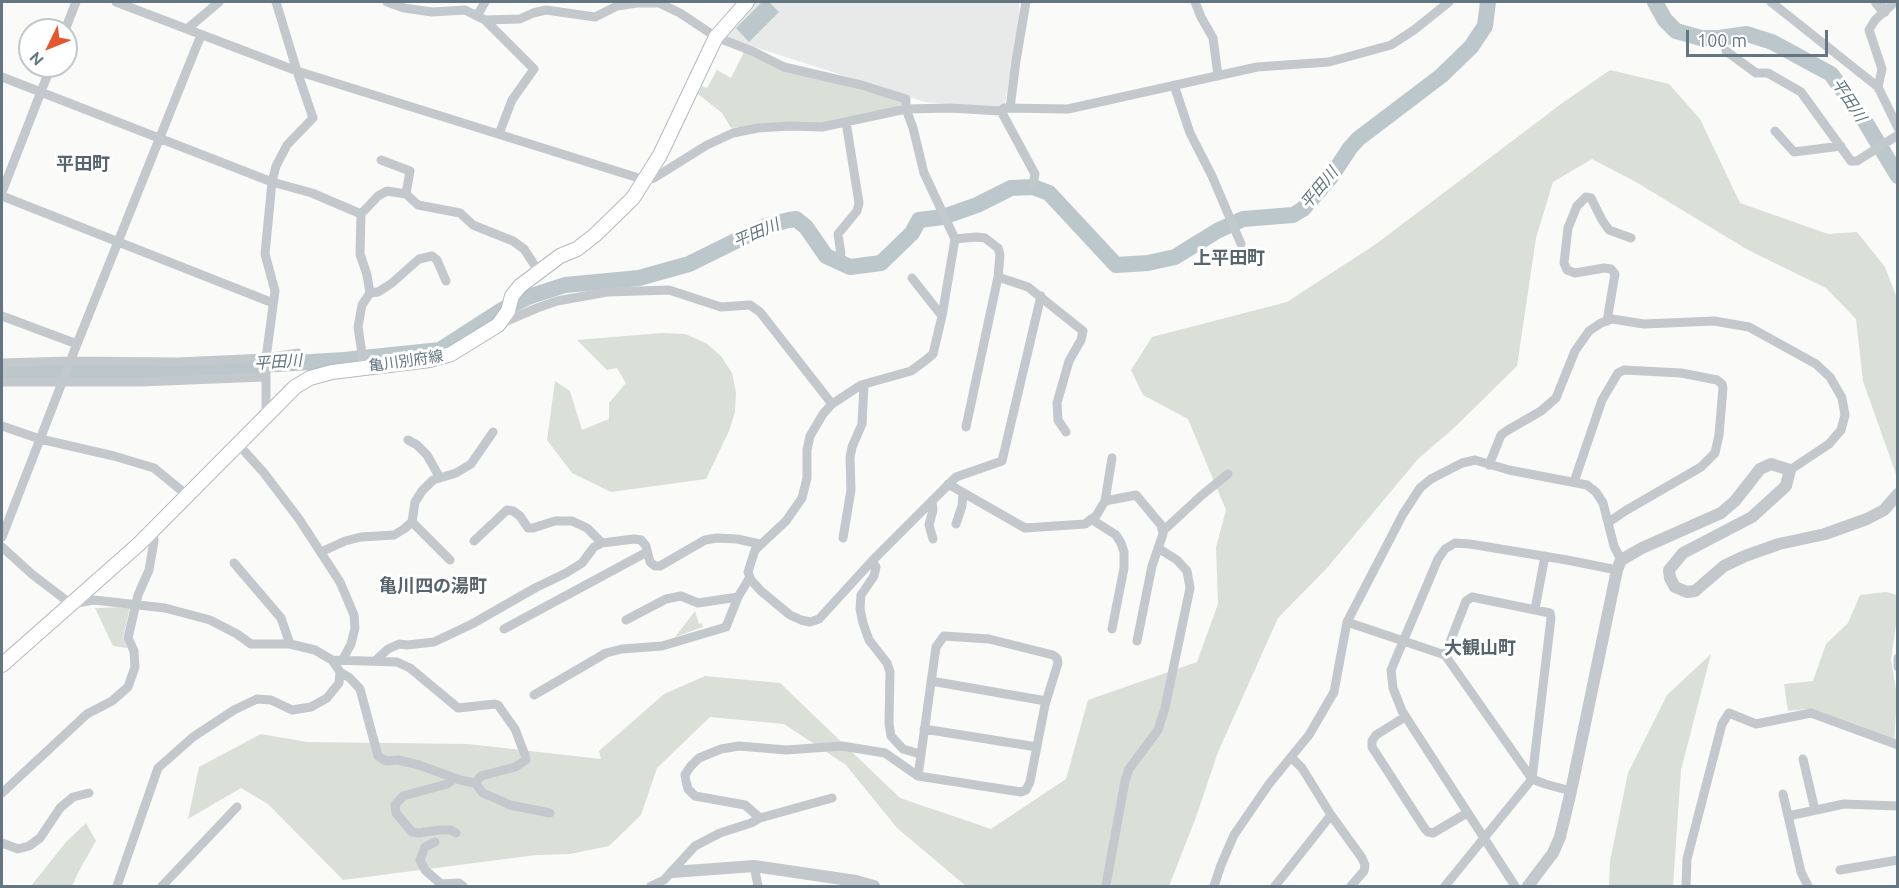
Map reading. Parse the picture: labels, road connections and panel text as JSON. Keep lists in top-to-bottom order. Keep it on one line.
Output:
{"streets":{"main road":["亀川別府線"]},"districts":["平田町","上平田町","亀川四の湯町","大観山町"],"water":["平田川"],"scale_bar":"100 m","north":"bottom left"}
